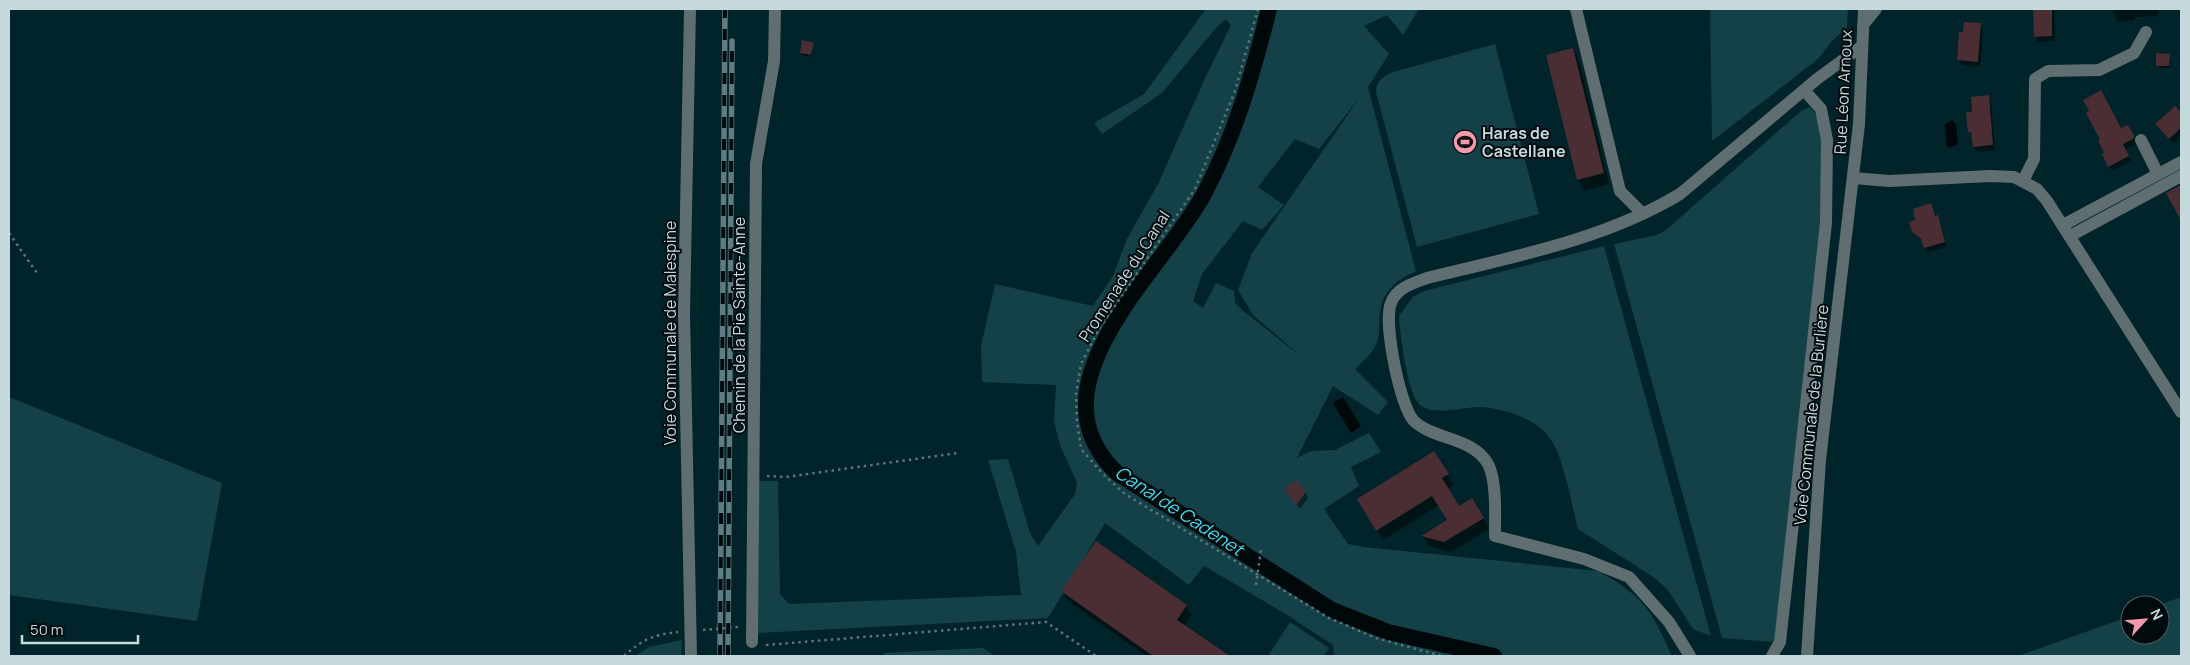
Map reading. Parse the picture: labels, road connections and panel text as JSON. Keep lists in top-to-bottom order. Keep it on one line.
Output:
{"streets":{"street":["Rue Léon Arnoux","Chemin de la Pie Sainte-Anne","Voie Communale de Malespine","Voie Communale de la Burlière"],"path":["Promenade du Canal"]},"crossings":[["Rue Léon Arnoux","Voie Communale de la Burlière"]],"water":["Canal de Cadenet"],"places":{"sports":["Haras de Castellane"]},"scale_bar":"50 m","north":"top right"}
